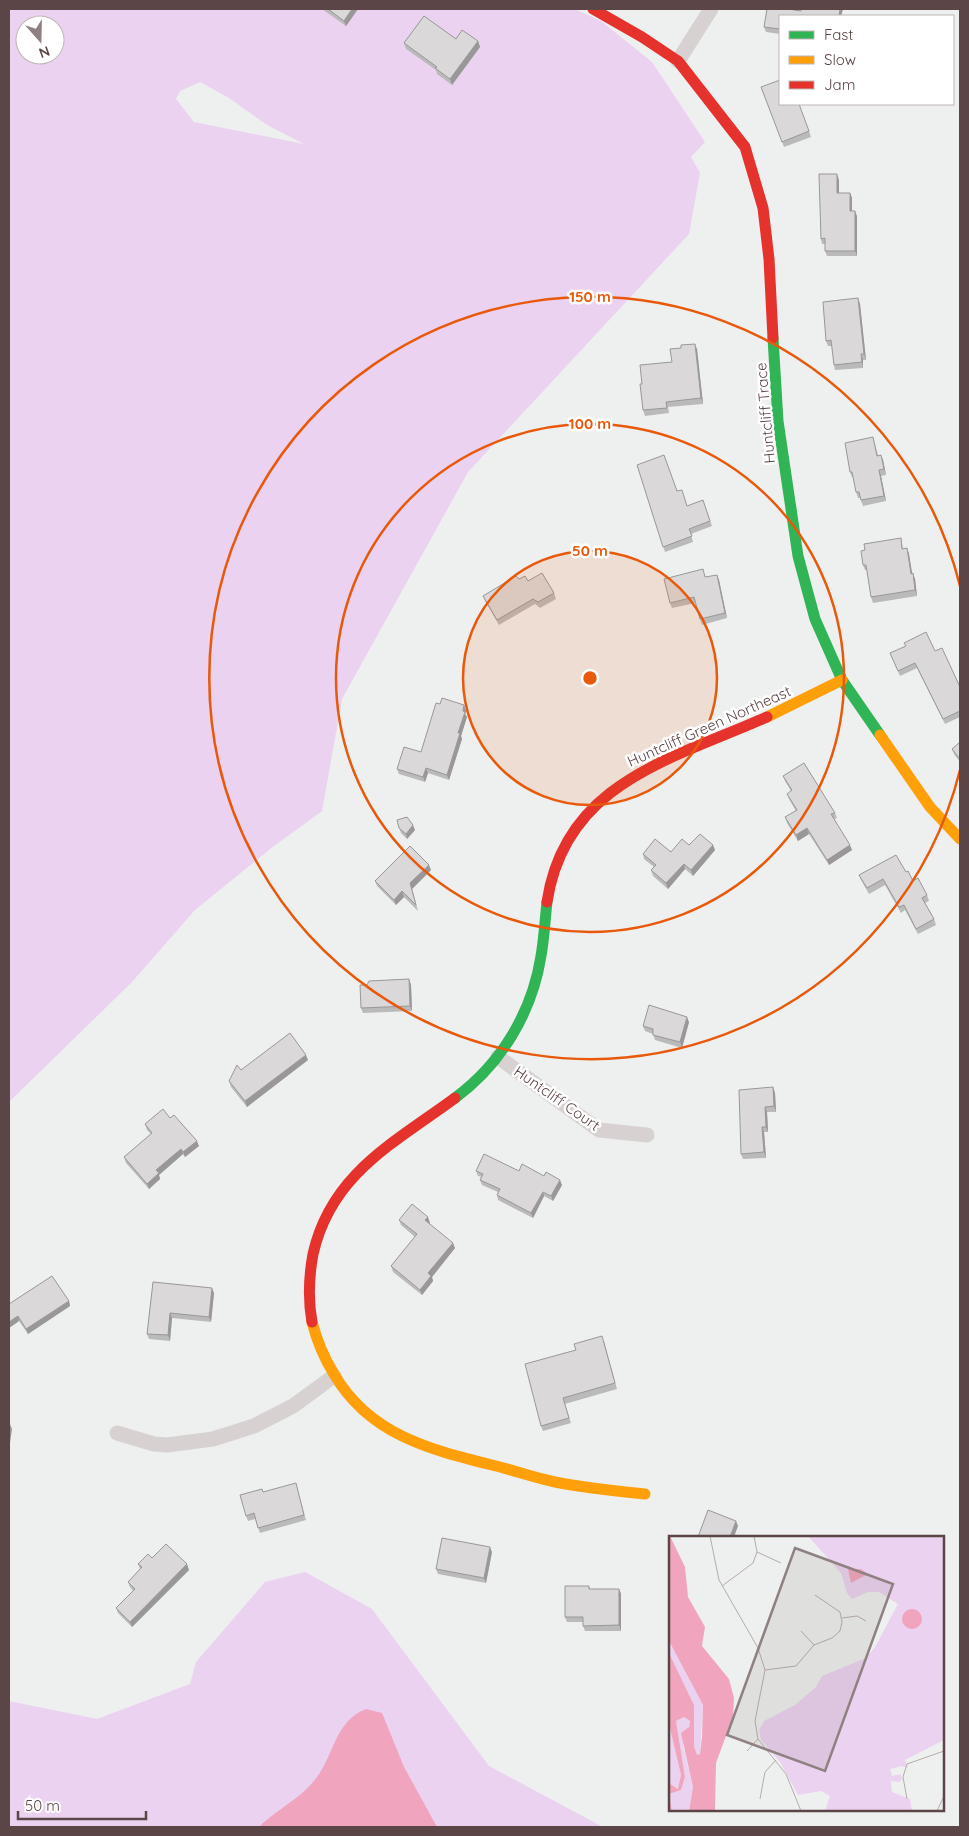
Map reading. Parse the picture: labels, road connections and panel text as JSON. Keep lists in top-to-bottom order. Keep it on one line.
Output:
{"streets":{"street":["Huntcliff Trace","Huntcliff Green Northeast","Huntcliff Court"]},"crossings":[["Huntcliff Trace","Huntcliff Green Northeast"],["Huntcliff Green Northeast","Huntcliff Court"]],"legend":["Fast","Slow","Jam"],"scale_bar":"50 m","north":"bottom","rings":["150 m","100 m","50 m"]}
